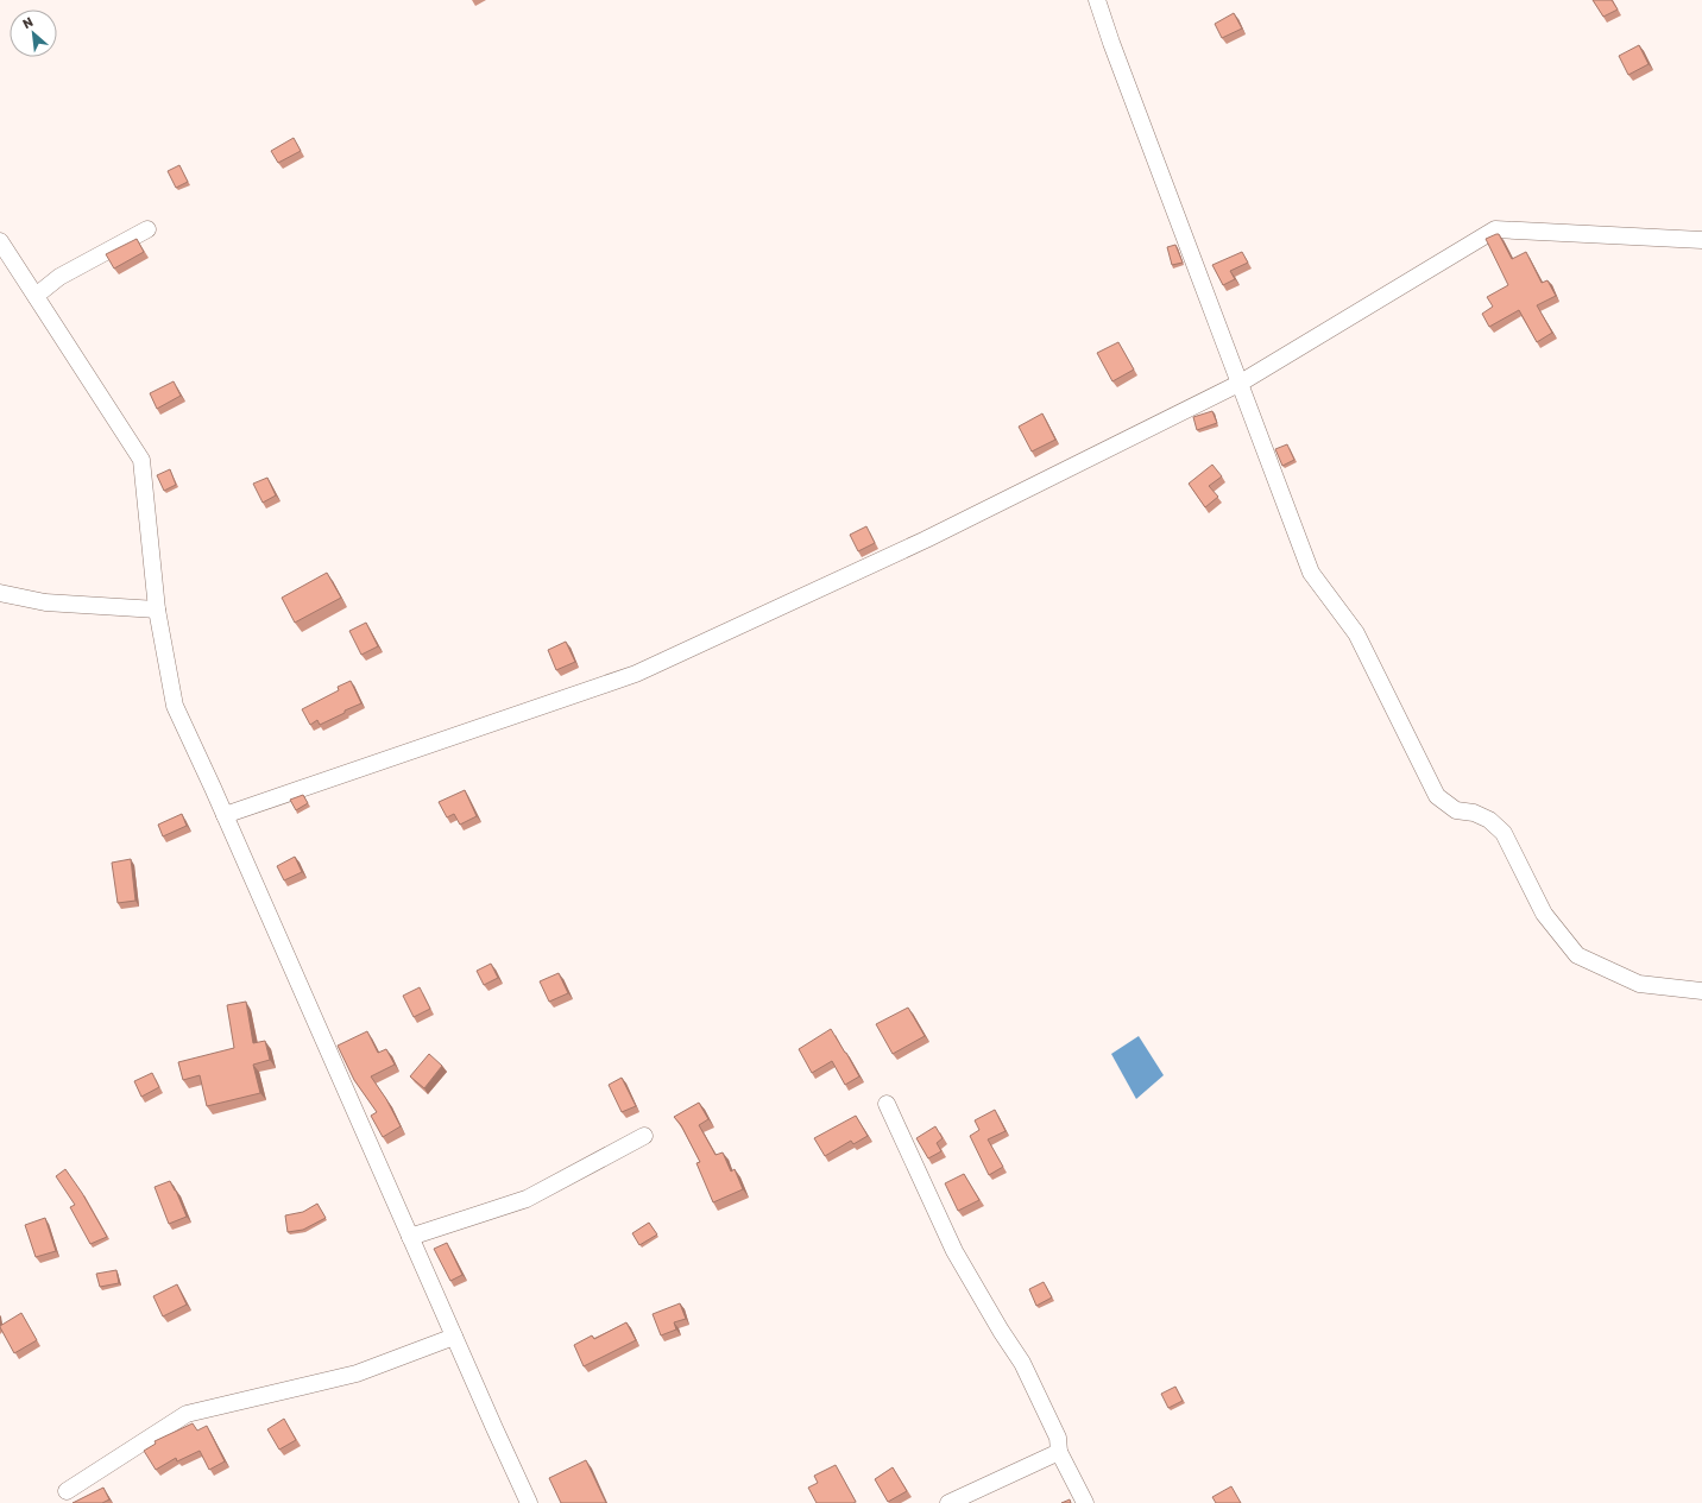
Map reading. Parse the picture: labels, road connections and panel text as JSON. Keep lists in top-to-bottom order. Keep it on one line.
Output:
{"north":"top left"}
